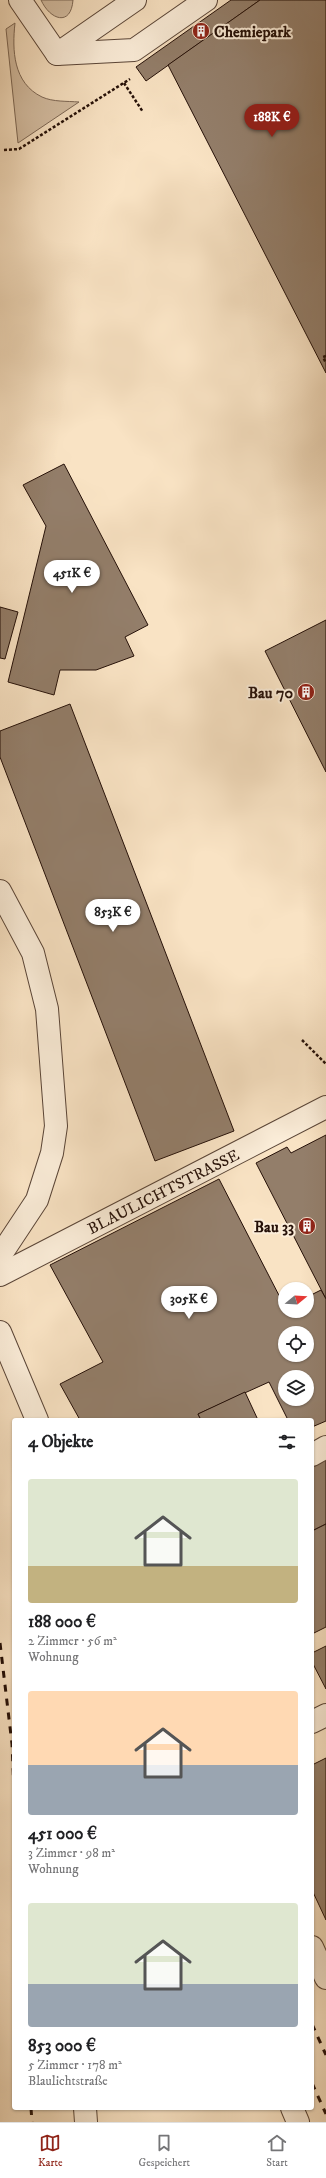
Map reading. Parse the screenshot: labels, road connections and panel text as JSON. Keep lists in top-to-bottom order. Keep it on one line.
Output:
{"streets":{"street":["BLAULICHTSTRASSE"]},"places":{"building":["Chemiepark","Bau 70","Bau 33"]},"north":"right","page":{"price":["188K €","451K €","853K €","305K €"],"heading":"4 Objekte","list":[{"name":"188 000 €","note":"2 Zimmer · 56 m² · Wohnung"},{"name":"451 000 €","note":"3 Zimmer · 98 m² · Wohnung"},{"name":"853 000 €","note":"5 Zimmer · 178 m² · Blaulichtstraße"}],"tabs":["Karte","Gespeichert","Start"]}}
